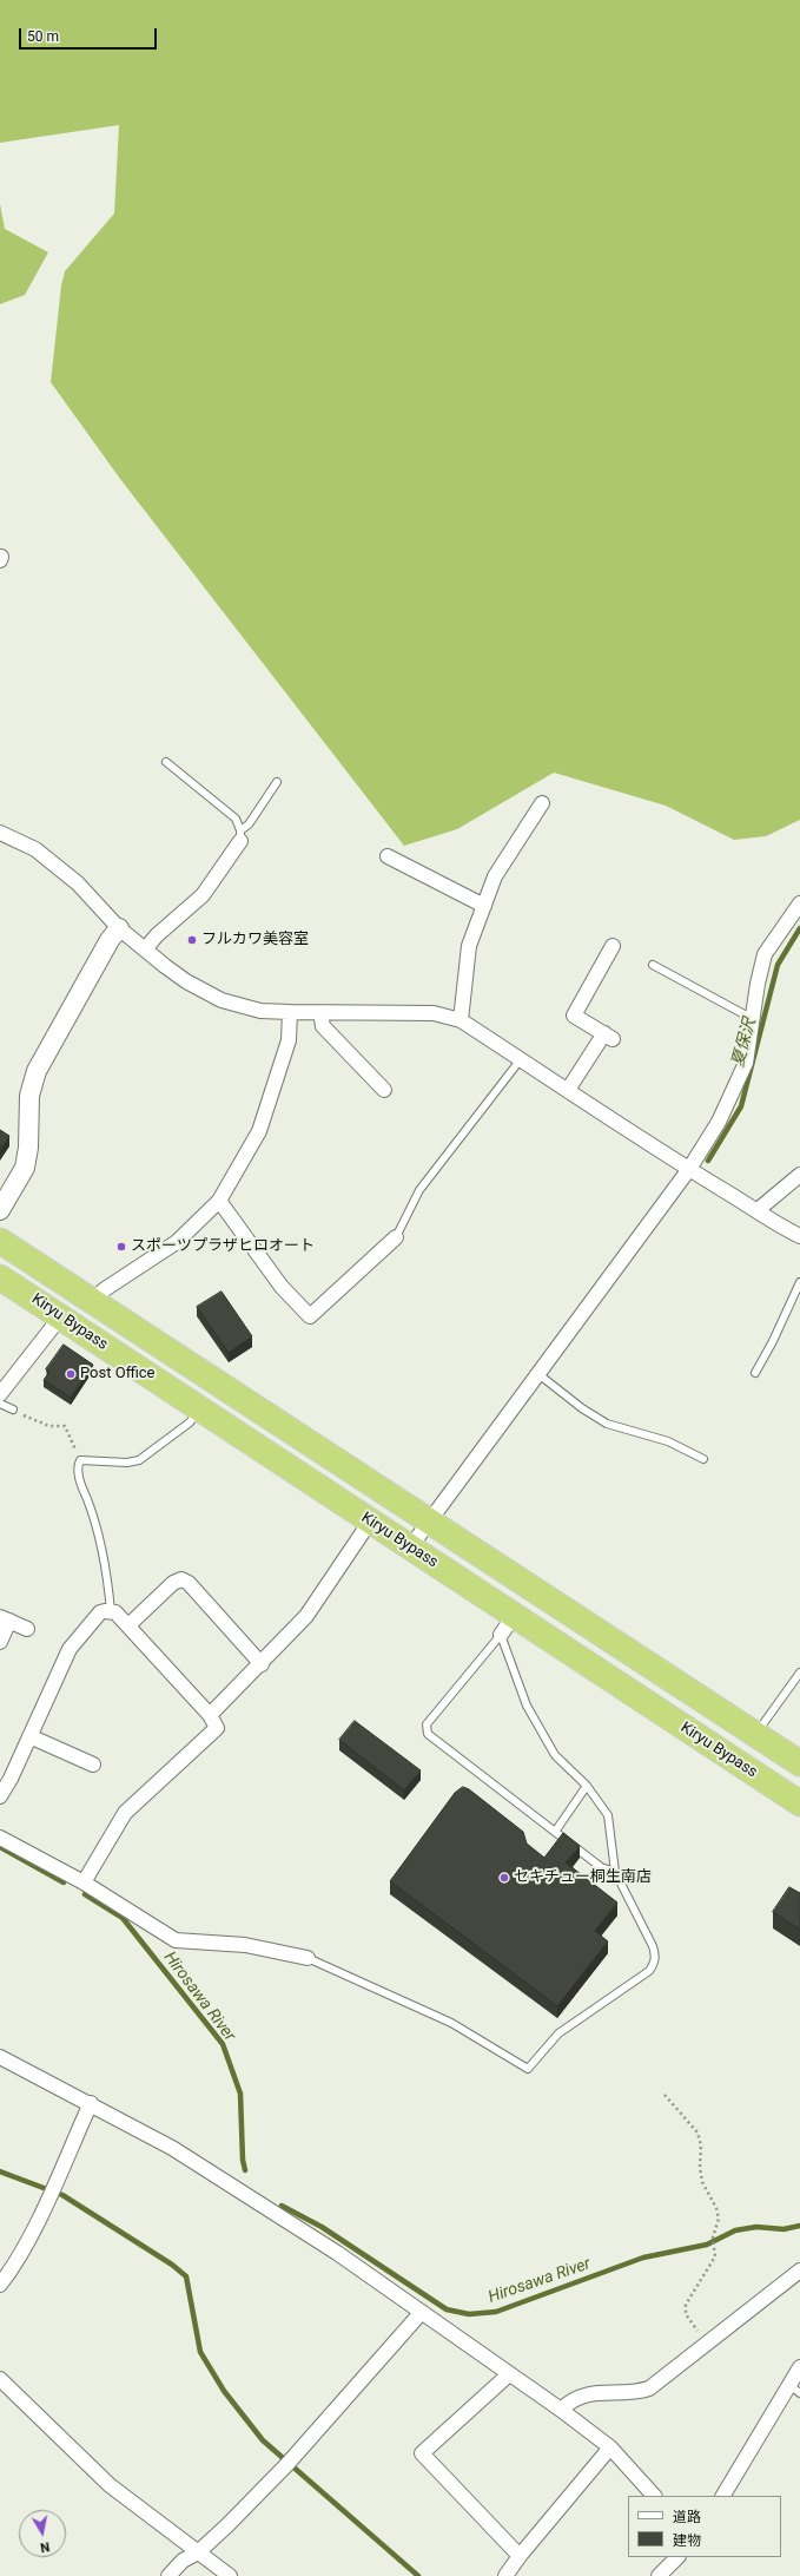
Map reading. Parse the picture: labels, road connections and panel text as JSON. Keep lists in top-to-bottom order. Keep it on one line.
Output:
{"streets":{"highway":["Kiryu Bypass"]},"water":["夏保沢","Hirosawa River"],"places":["フルカワ美容室","スポーツプラザヒロオート","Post Office","セキチュー桐生南店"],"legend":["道路","建物"],"scale_bar":"50 m","north":"bottom"}
